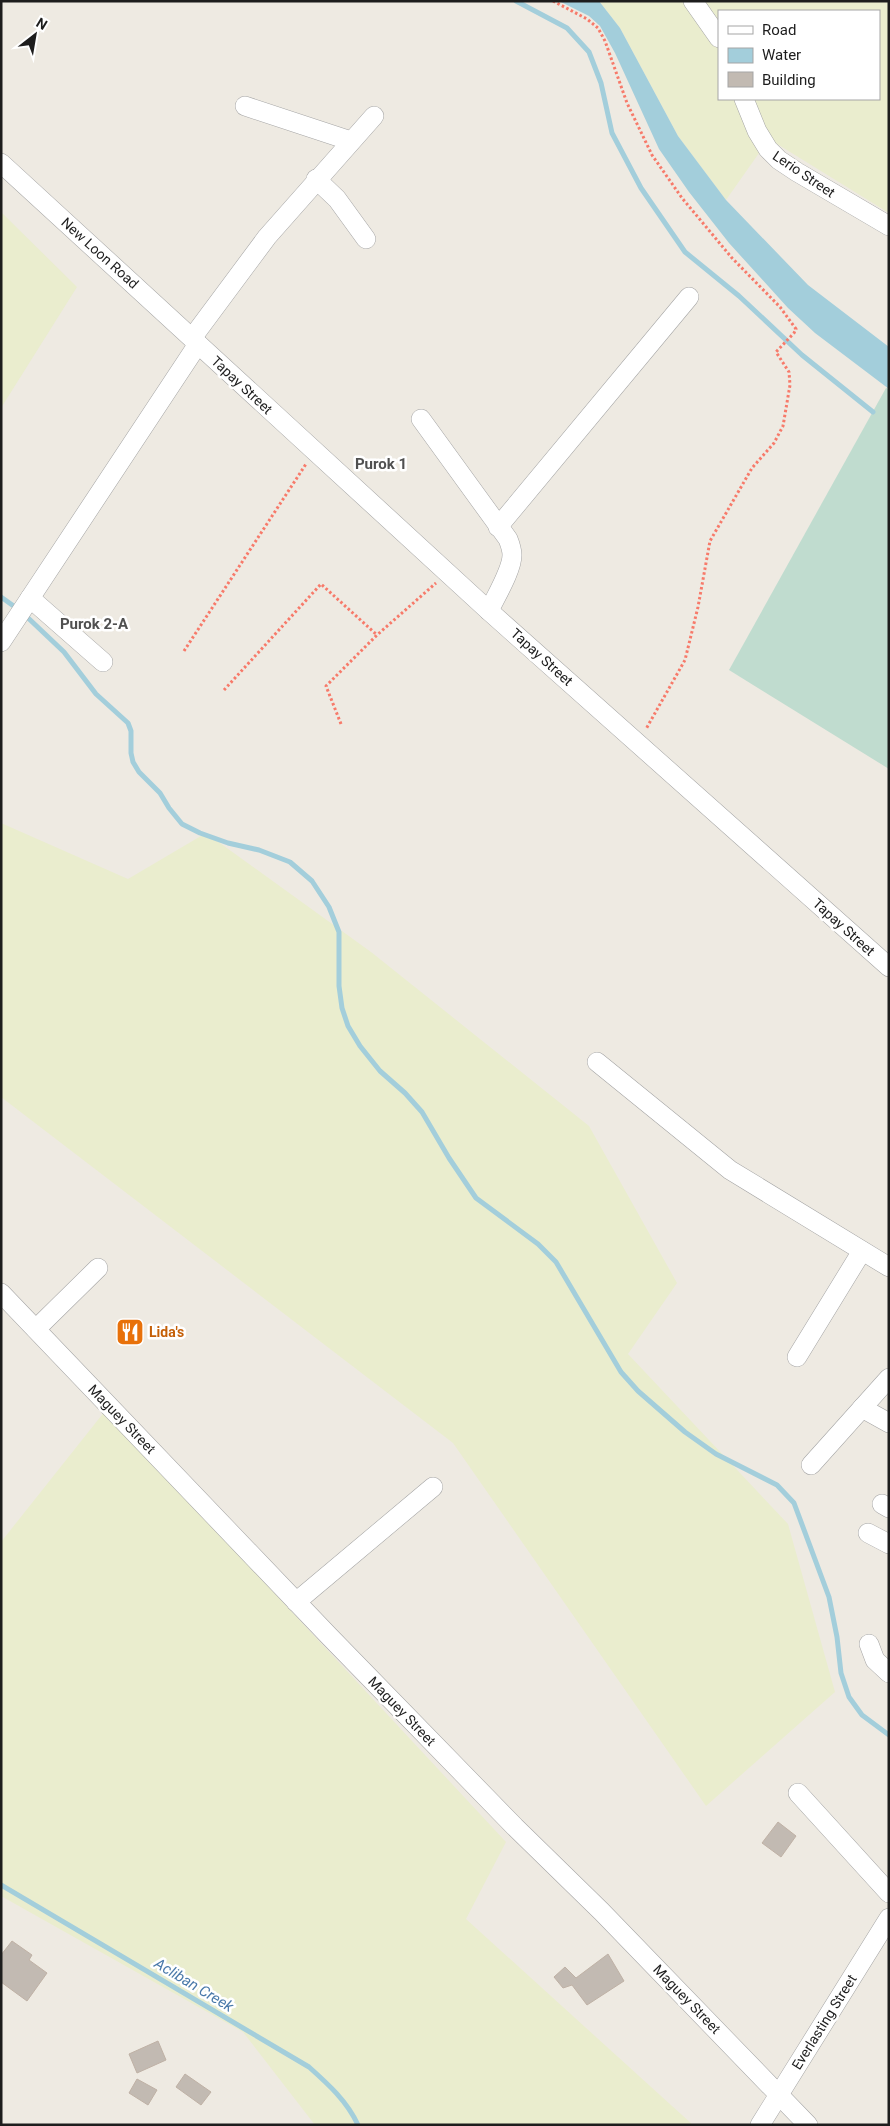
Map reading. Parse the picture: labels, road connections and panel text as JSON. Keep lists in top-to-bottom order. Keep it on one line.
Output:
{"streets":{"street":["Lerio Street","New Loon Road","Tapay Street","Maguey Street","Everlasting Street"]},"crossings":[["New Loon Road","Tapay Street"],["Maguey Street","Everlasting Street"]],"districts":["Purok 1","Purok 2-A"],"water":["Acliban Creek"],"places":{"restaurant":["Lida's"]},"legend":["Road","Water","Building"],"north":"top right"}
